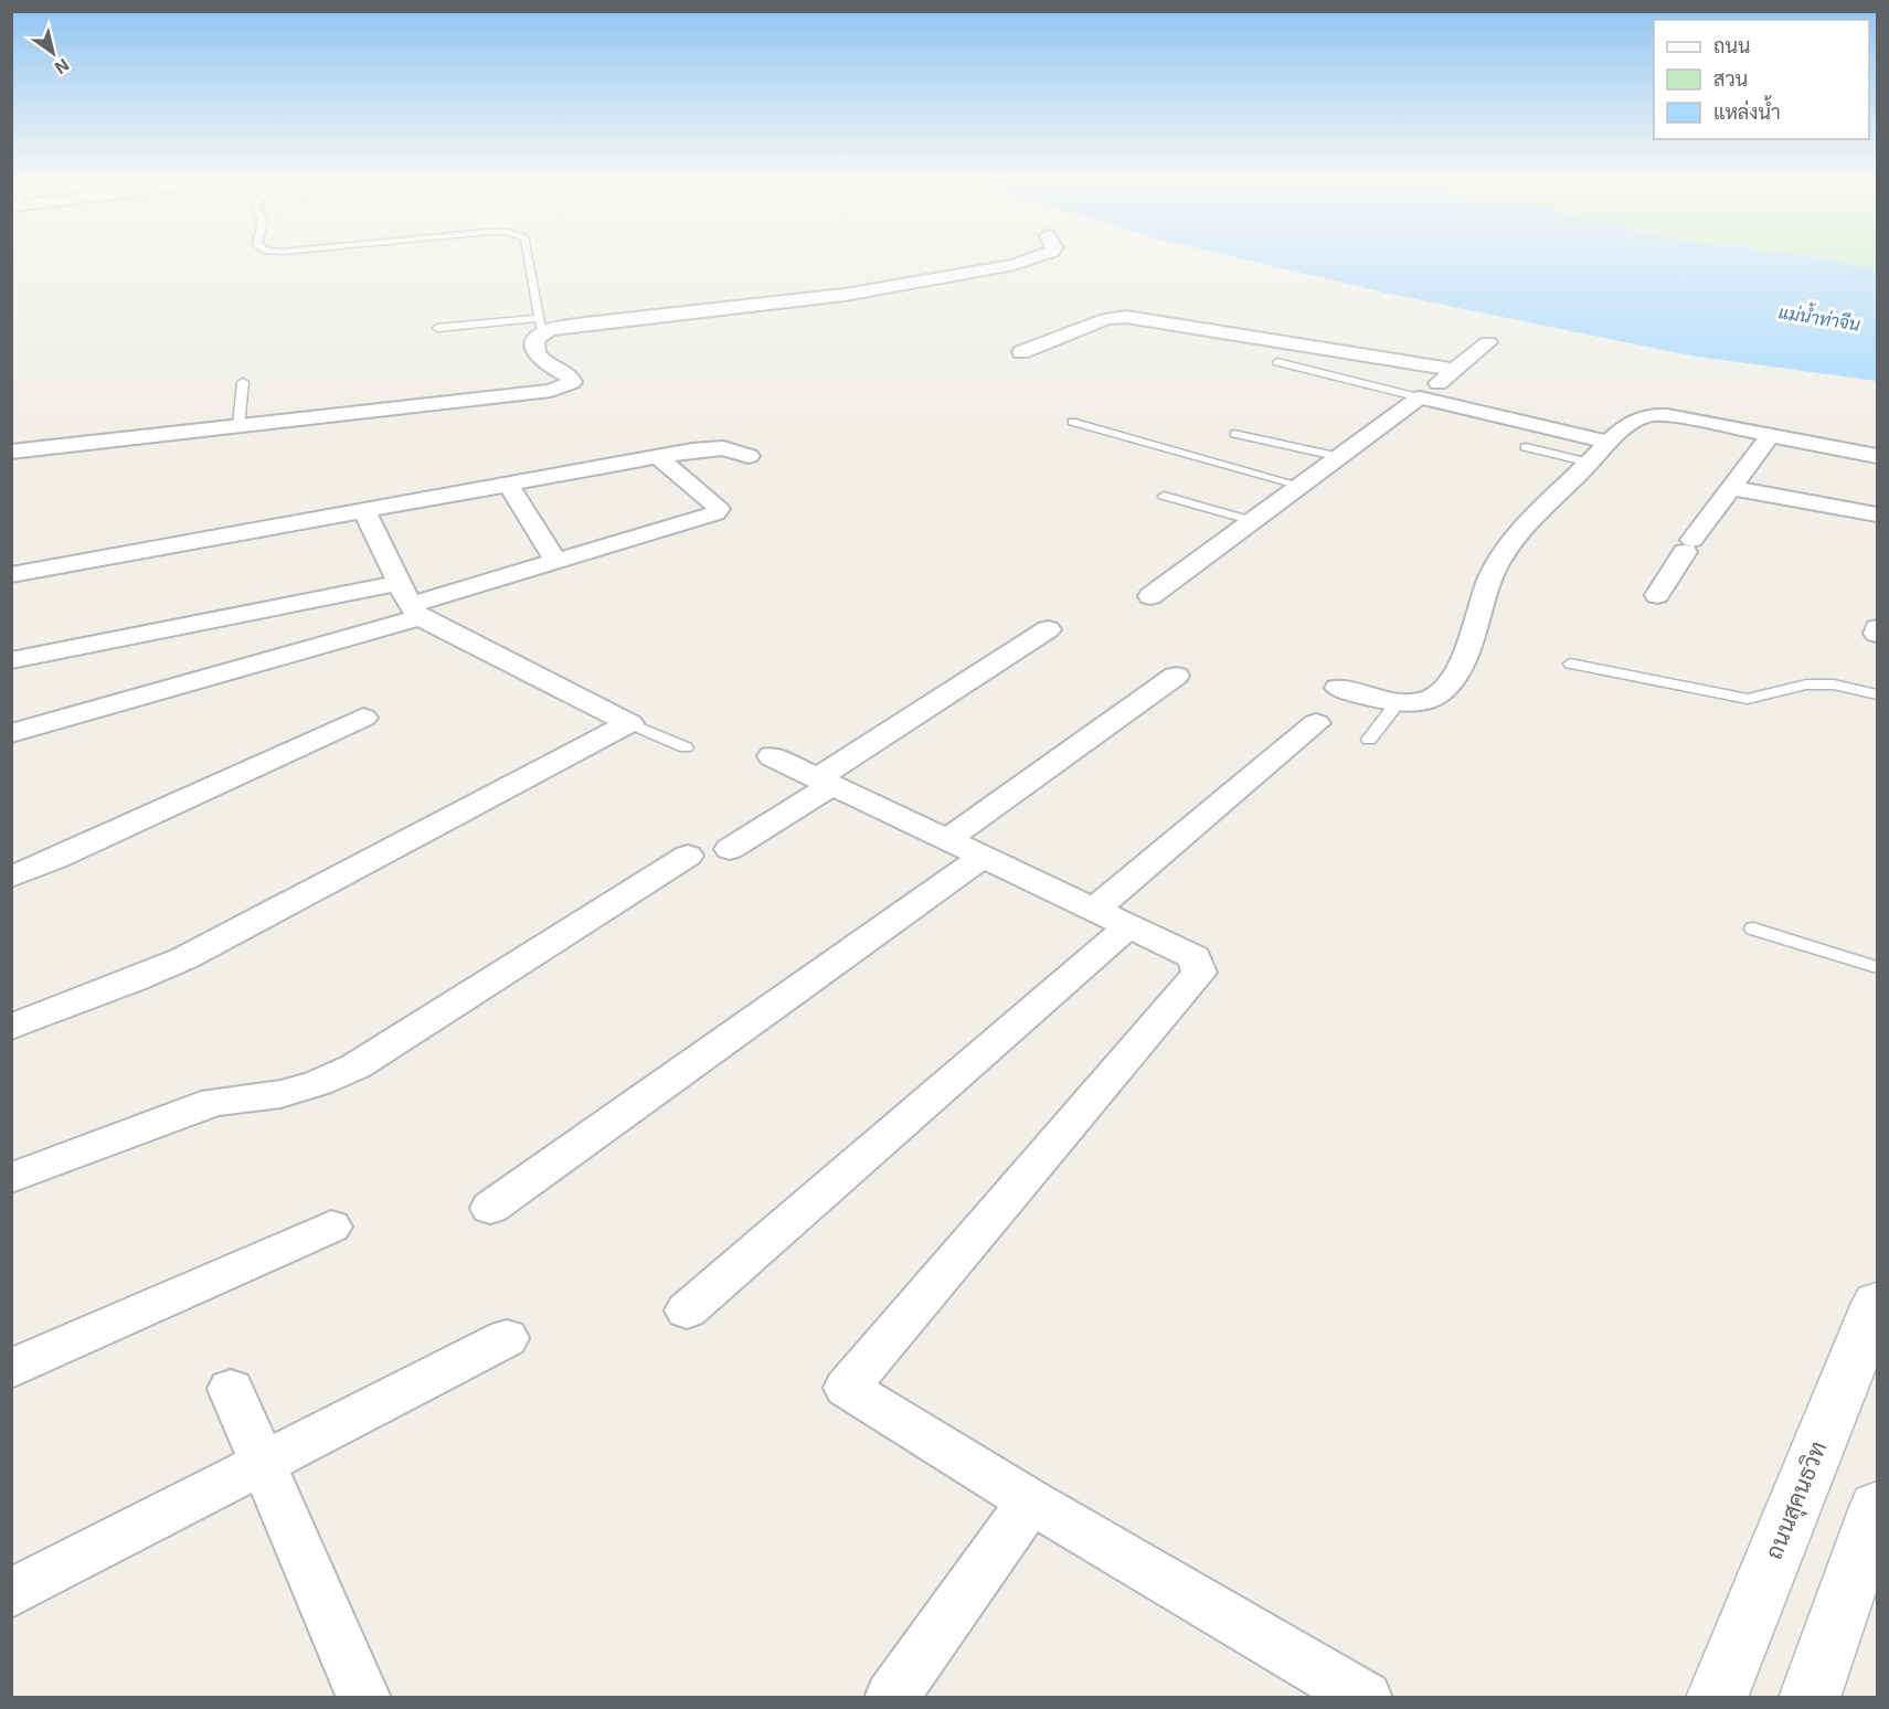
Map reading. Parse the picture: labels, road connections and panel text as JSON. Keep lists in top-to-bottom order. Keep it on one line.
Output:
{"streets":{"main road":["ถนนสุคนธวิท"]},"water":["แม่น้ำท่าจีน"],"legend":["ถนน","สวน","แหล่งน้ำ"],"north":"bottom right"}
